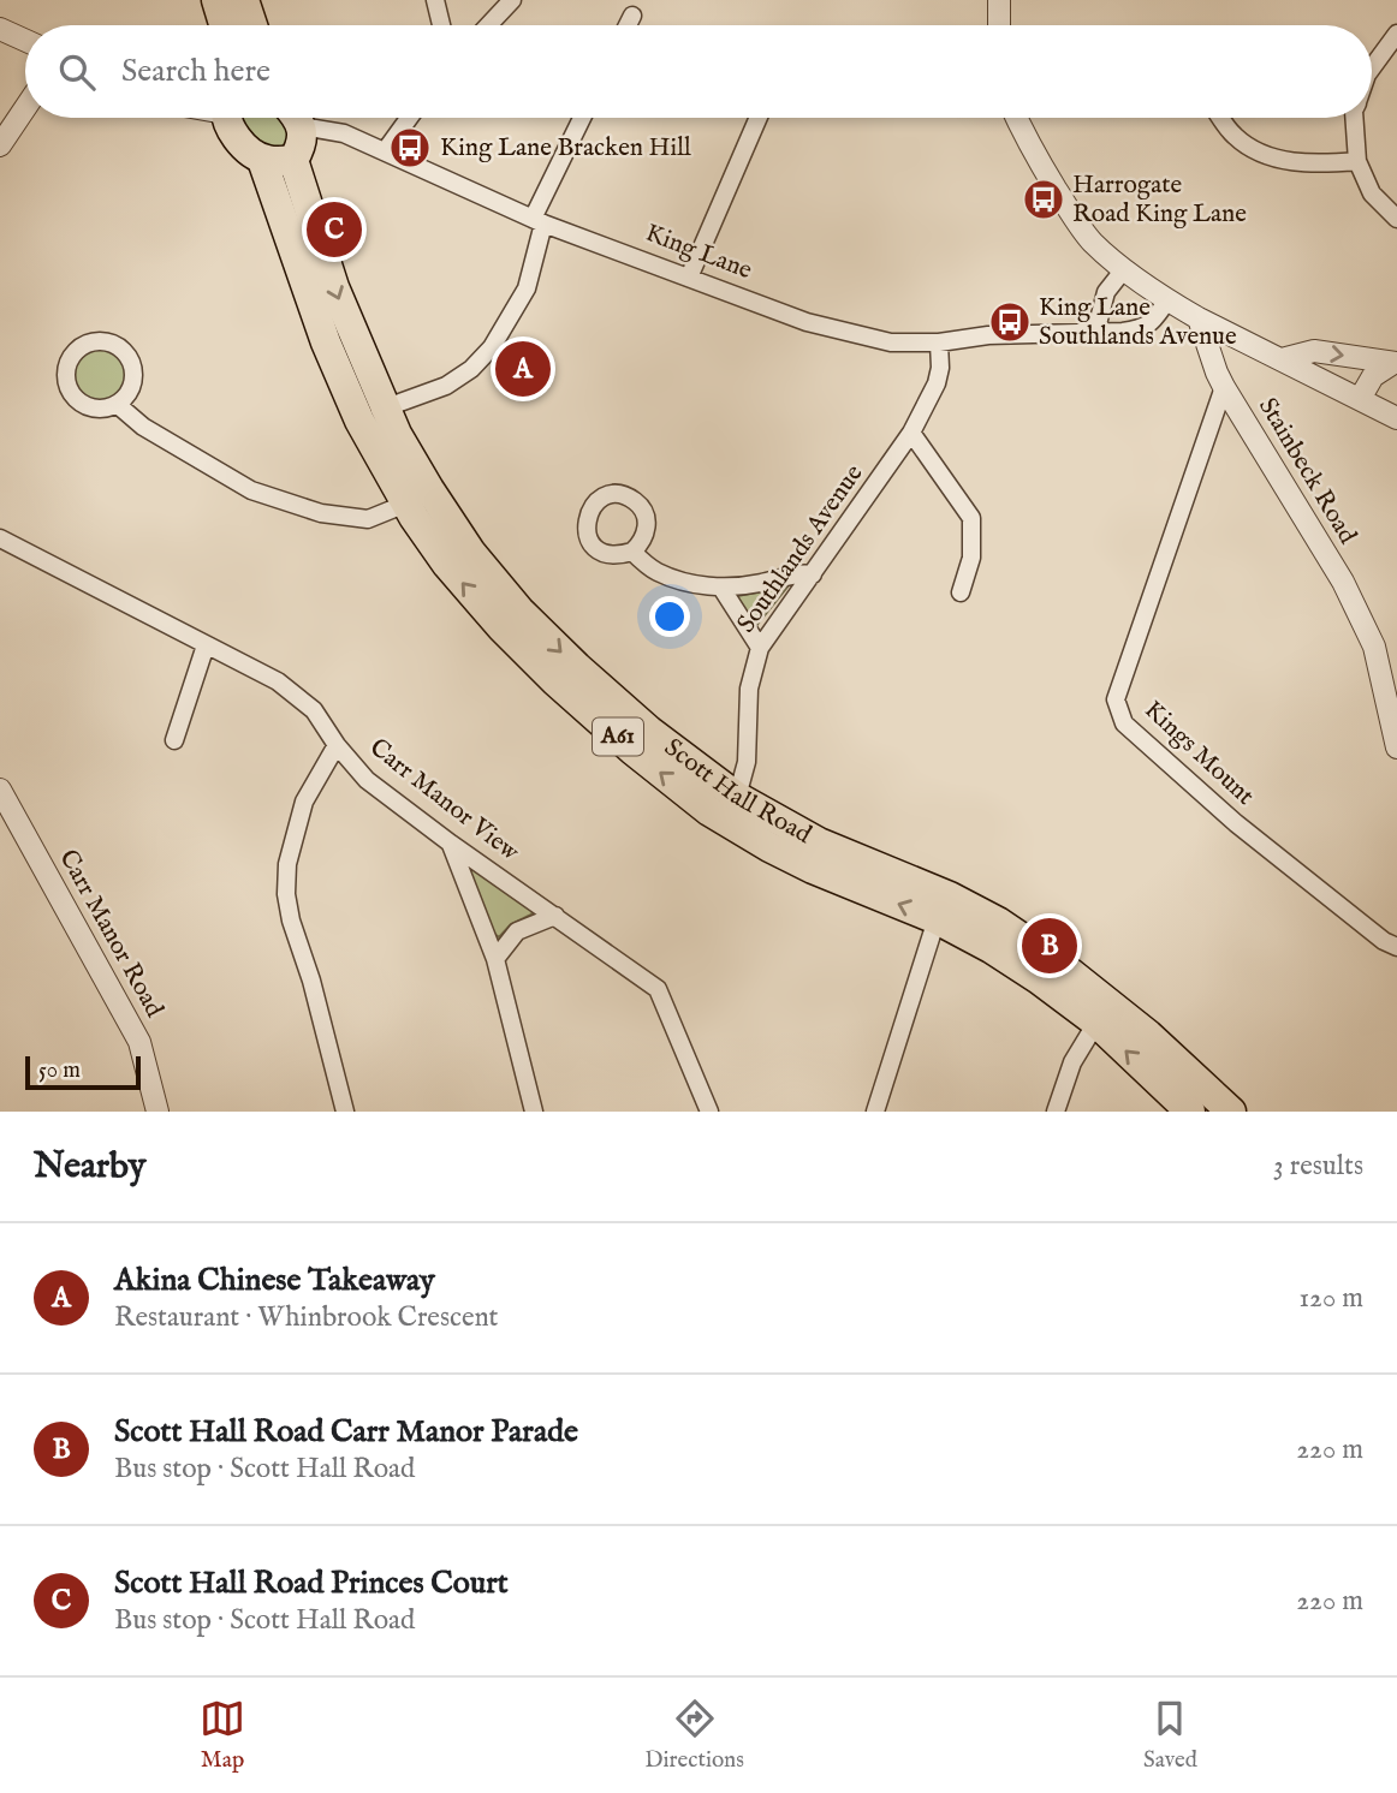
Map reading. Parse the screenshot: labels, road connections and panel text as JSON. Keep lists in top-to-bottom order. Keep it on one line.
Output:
{"streets":{"highway":["A61","Scott Hall Road"],"street":["King Lane","Stainbeck Road","Southlands Avenue","Kings Mount","Carr Manor View","Carr Manor Road"]},"crossings":[["King Lane","Southlands Avenue"],["Stainbeck Road","Kings Mount"],["Southlands Avenue","Scott Hall Road"],["A61","Scott Hall Road"]],"places":{"bus stop":["King Lane Bracken Hill","Harrogate Road King Lane","King Lane Southlands Avenue"]},"scale_bar":"50 m","page":{"search":"Search here","pins":["C","A","B"],"scale":"50 m","heading":["Nearby","3 results"],"list":[{"mark":"A","name":"Akina Chinese Takeaway","note":"Restaurant · Whinbrook Crescent","value":"120 m"},{"mark":"B","name":"Scott Hall Road Carr Manor Parade","note":"Bus stop · Scott Hall Road","value":"220 m"},{"mark":"C","name":"Scott Hall Road Princes Court","note":"Bus stop · Scott Hall Road","value":"220 m"}],"nav":["Map","Directions","Saved"]}}
